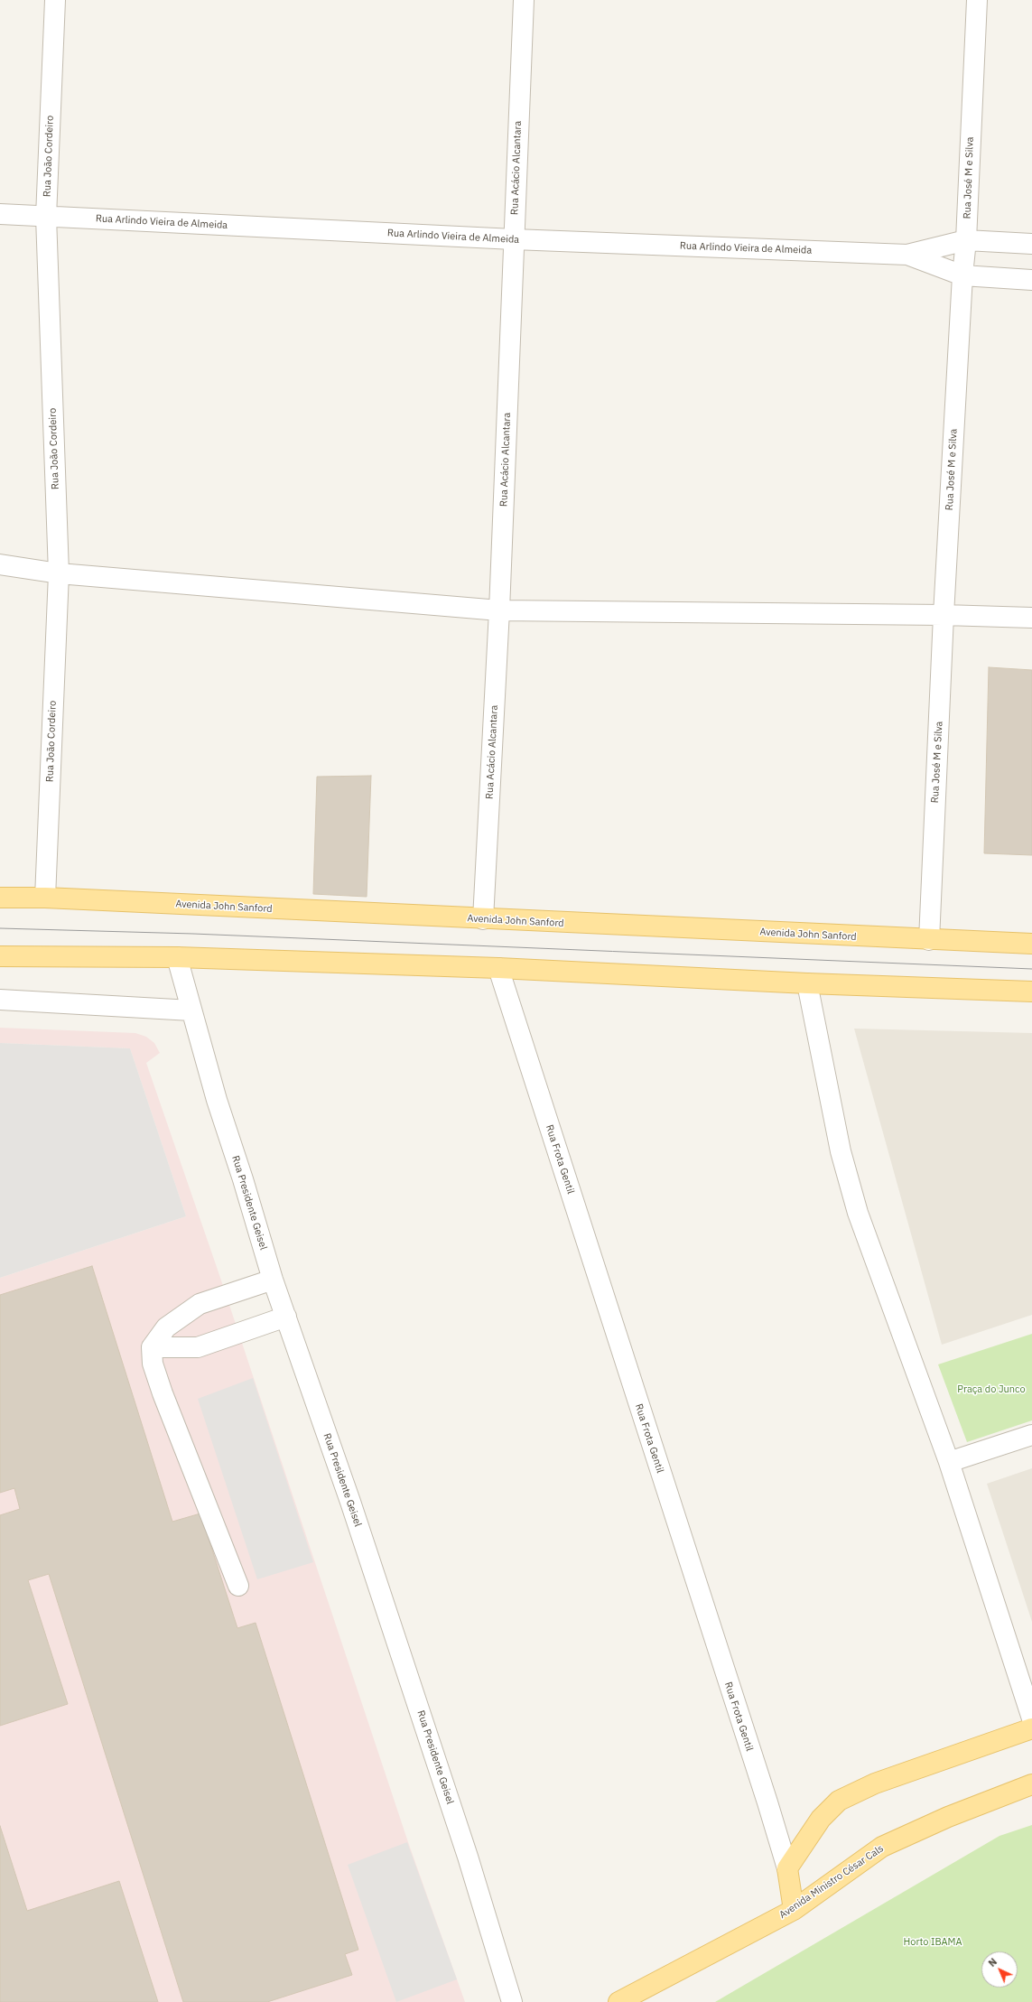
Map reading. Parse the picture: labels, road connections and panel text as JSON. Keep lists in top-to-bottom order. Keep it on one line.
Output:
{"streets":{"main road":["Avenida John Sanford","Rua Frota Gentil","Avenida Ministro César Cals"],"street":["Rua João Cordeiro","Rua Acácio Alcantara","Rua José M e Silva","Rua Arlindo Vieira de Almeida","Rua Presidente Geisel"]},"crossings":[["Rua João Cordeiro","Rua Arlindo Vieira de Almeida"],["Rua João Cordeiro","Avenida John Sanford"],["Rua Acácio Alcantara","Rua Arlindo Vieira de Almeida"],["Rua Acácio Alcantara","Avenida John Sanford"],["Rua José M e Silva","Rua Arlindo Vieira de Almeida"],["Rua José M e Silva","Avenida John Sanford"],["Rua Frota Gentil","Avenida Ministro César Cals"]],"parks":["Praça do Junco","Horto IBAMA"],"north":"top left"}
